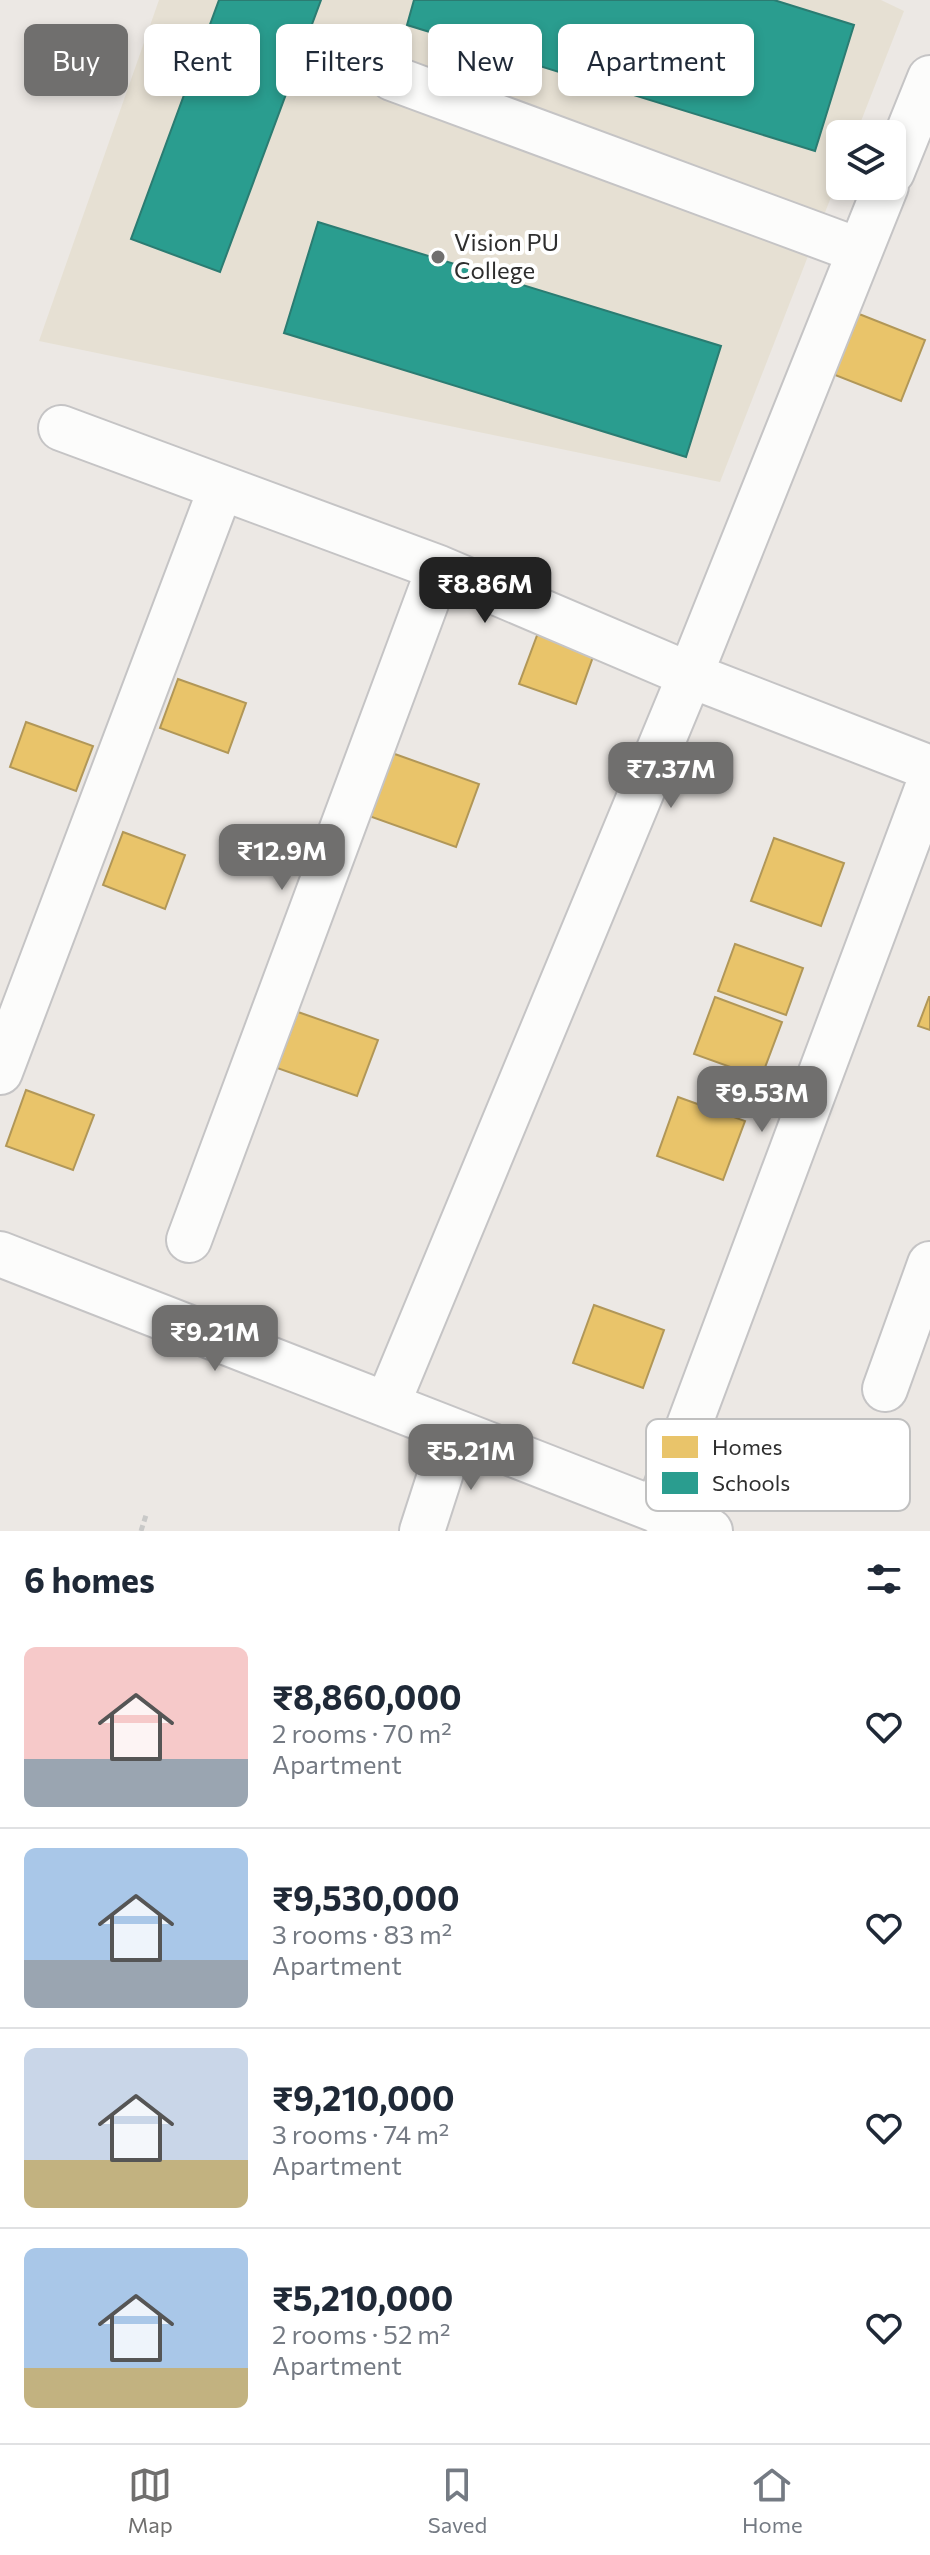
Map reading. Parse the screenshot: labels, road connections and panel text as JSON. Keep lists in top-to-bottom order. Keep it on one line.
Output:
{"places":["Vision PU College"],"legend":["Homes","Schools"],"page":{"chip":["Buy","Rent","Filters","New","Apartment"],"price":["₹8.86M","₹7.37M","₹12.9M","₹9.53M","₹9.21M","₹5.21M"],"heading":"6 homes","list":[{"name":"₹8,860,000","note":"2 rooms · 70 m² · Apartment"},{"name":"₹9,530,000","note":"3 rooms · 83 m² · Apartment"},{"name":"₹9,210,000","note":"3 rooms · 74 m² · Apartment"},{"name":"₹5,210,000","note":"2 rooms · 52 m² · Apartment"}],"tabs":["Map","Saved","Home"]}}
